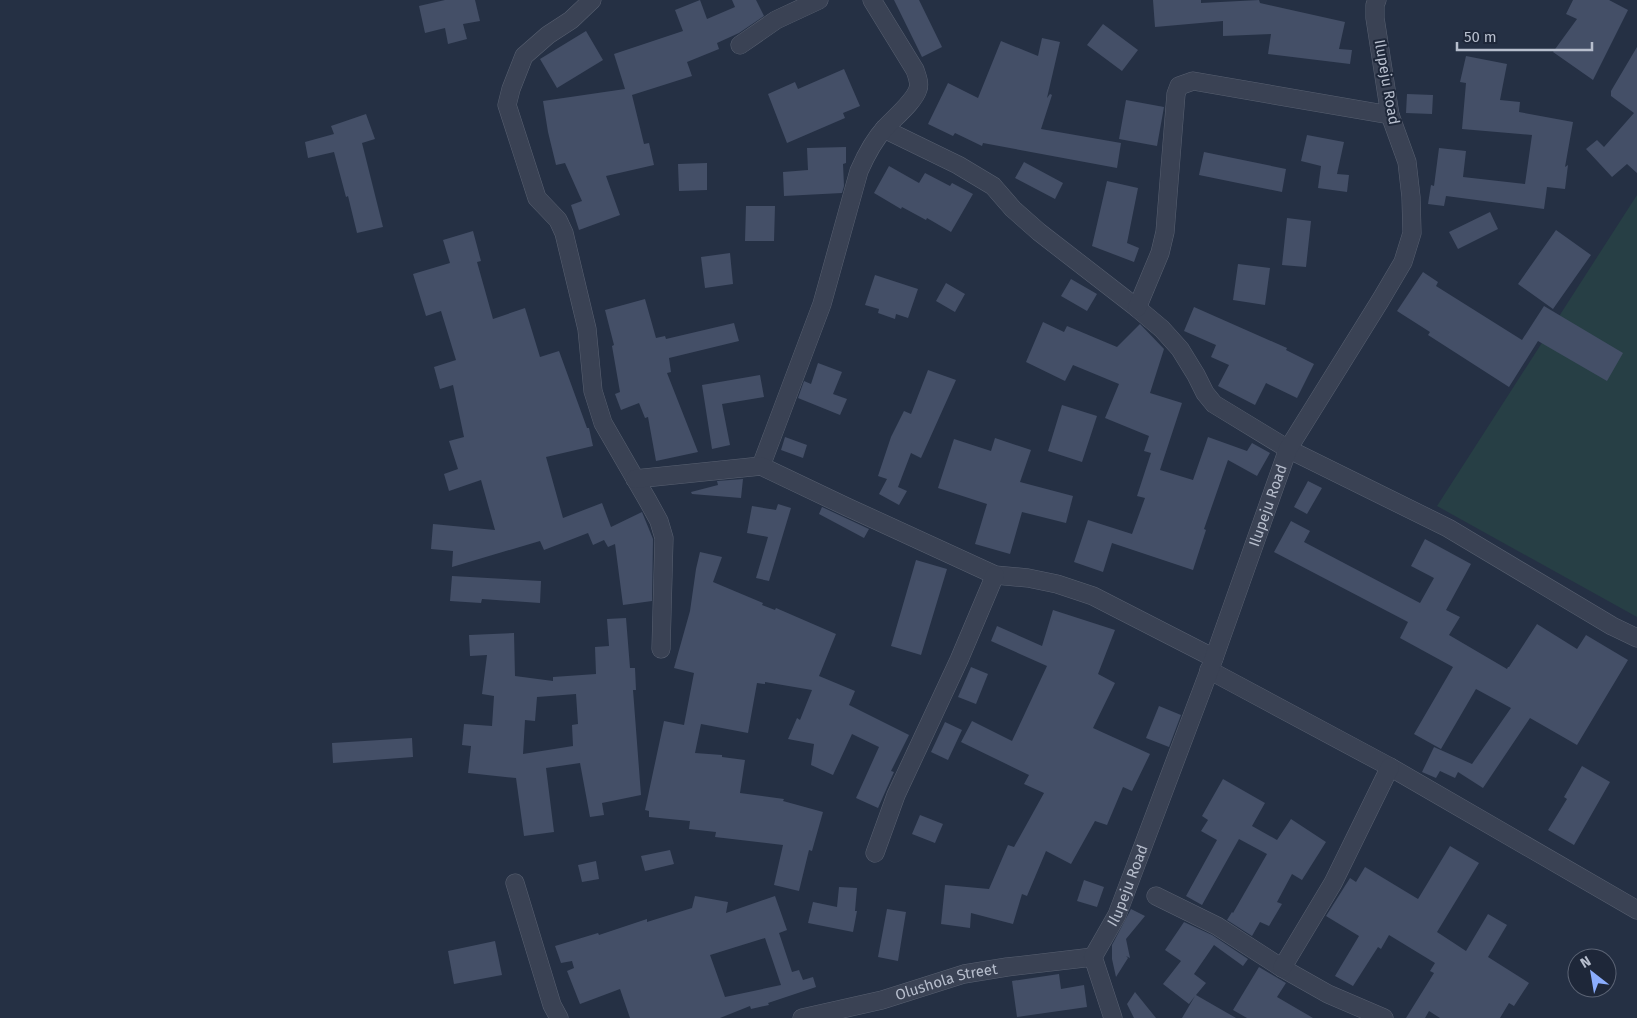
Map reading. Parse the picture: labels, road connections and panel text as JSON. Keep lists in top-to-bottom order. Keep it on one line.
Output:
{"streets":{"street":["Ilupeju Road","Olushola Street"]},"crossings":[["Ilupeju Road","Olushola Street"]],"scale_bar":"50 m","north":"top left"}
